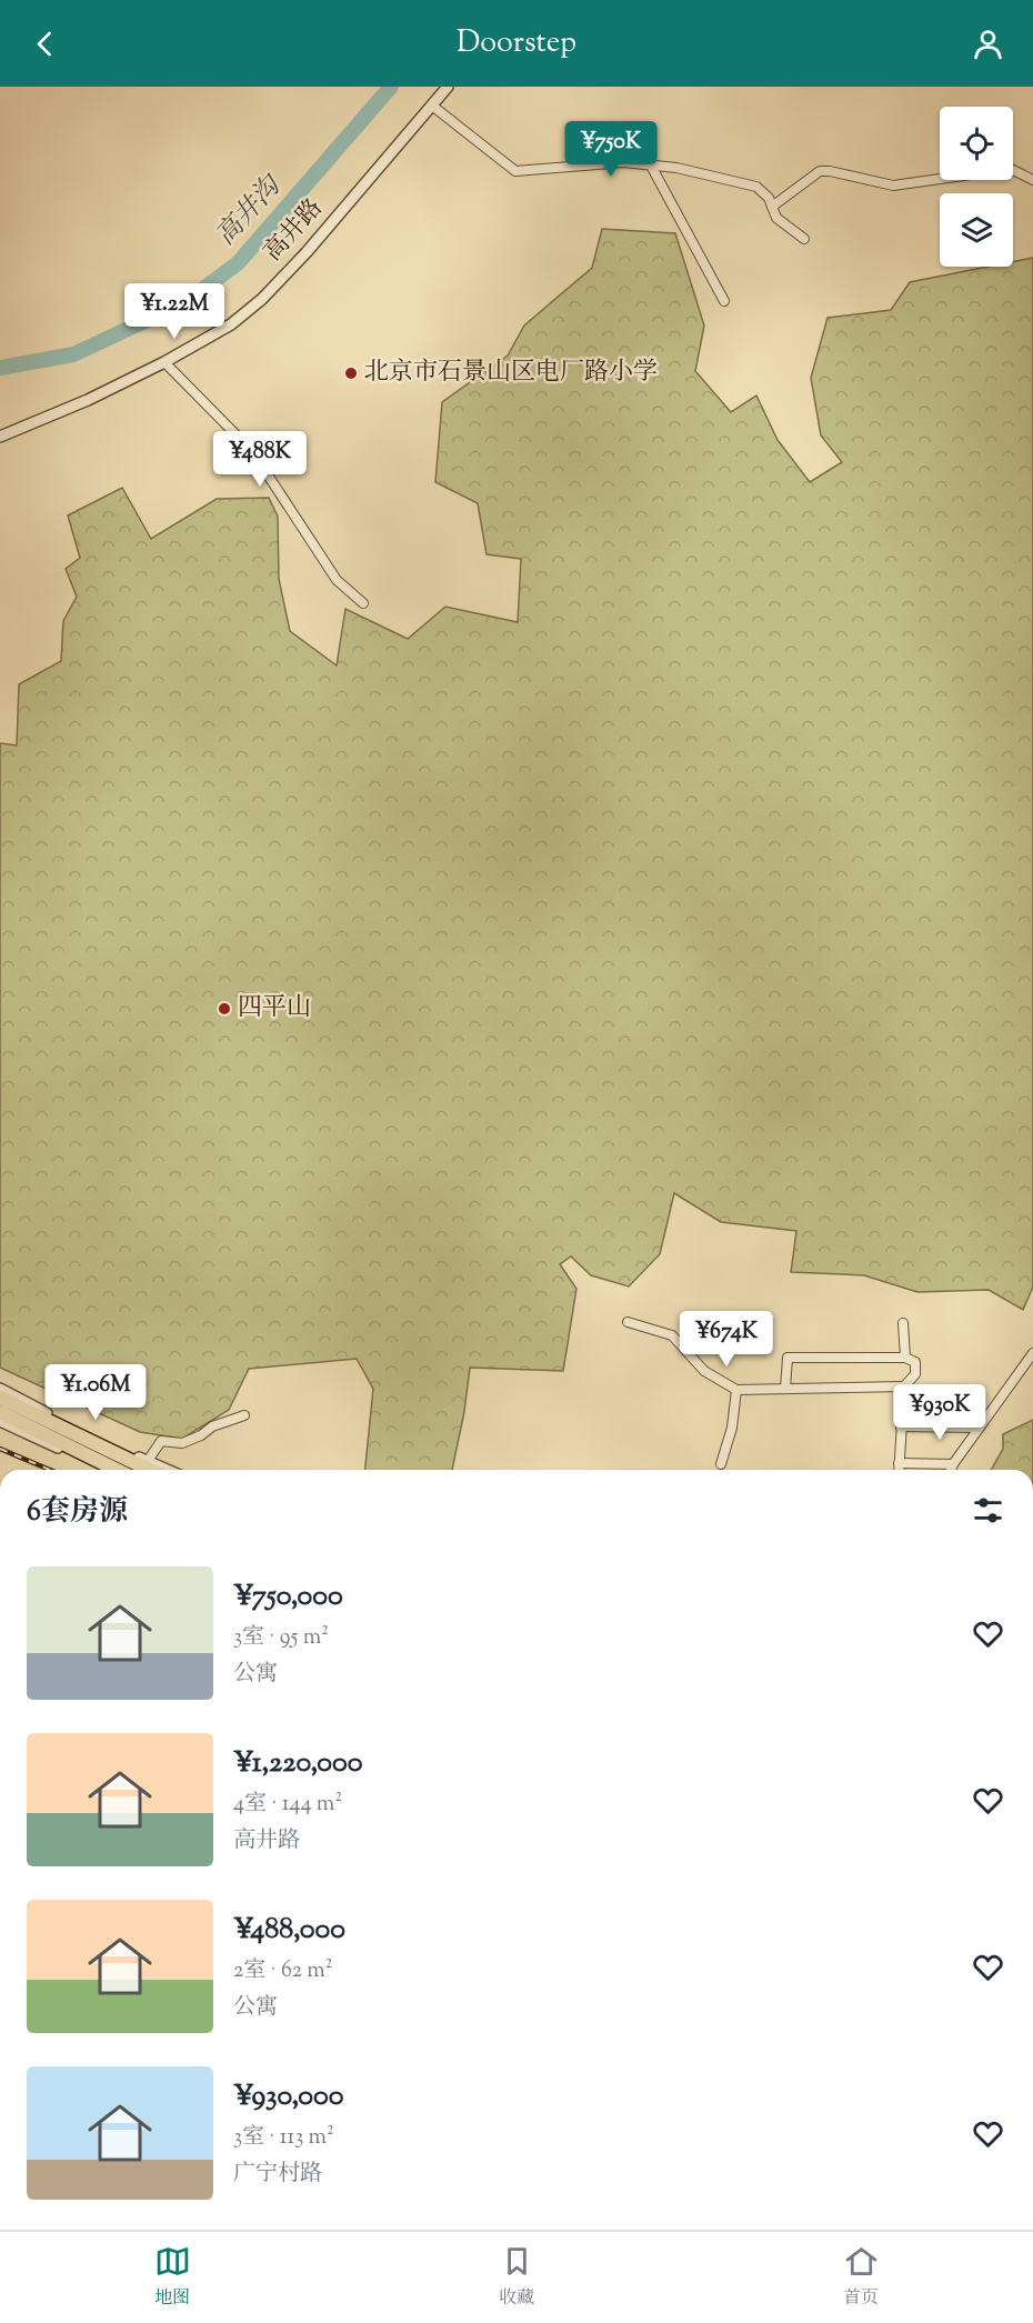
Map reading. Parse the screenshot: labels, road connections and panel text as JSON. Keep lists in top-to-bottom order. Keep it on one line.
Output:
{"streets":{"street":["高井路"]},"water":["高井沟"],"places":["北京市石景山区电厂路小学","四平山"],"page":{"header":"Doorstep","price":["¥750K","¥1.22M","¥488K","¥674K","¥1.06M","¥930K"],"heading":"6套房源","list":[{"name":"¥750,000","note":"3室 · 95 m² · 公寓"},{"name":"¥1,220,000","note":"4室 · 144 m² · 高井路"},{"name":"¥488,000","note":"2室 · 62 m² · 公寓"},{"name":"¥930,000","note":"3室 · 113 m² · 广宁村路"}],"tabs":["地图","收藏","首页"]}}
